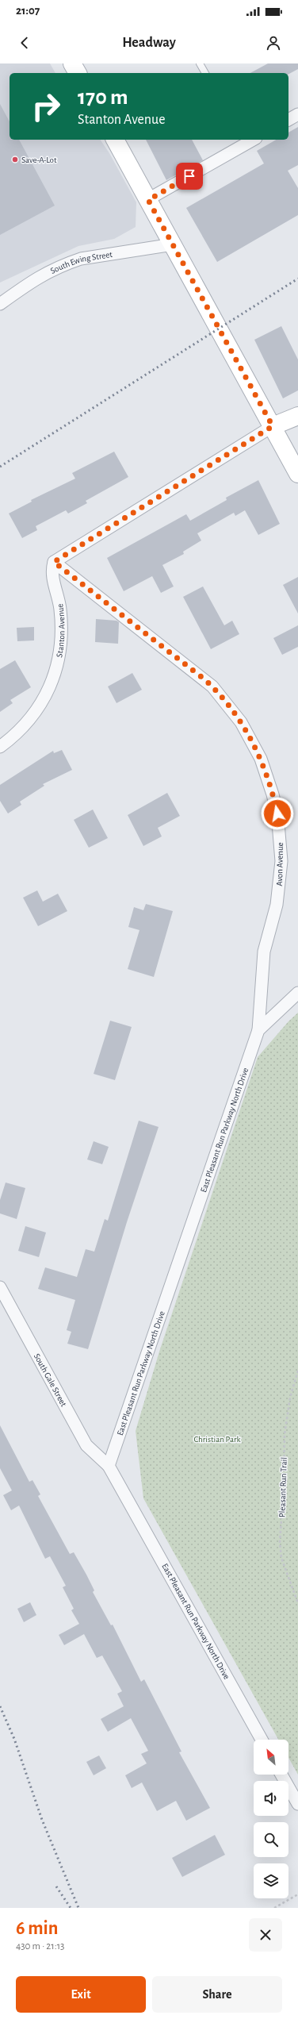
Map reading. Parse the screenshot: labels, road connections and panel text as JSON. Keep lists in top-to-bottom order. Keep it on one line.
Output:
{"streets":{"street":["South Ewing Street","Stanton Avenue","Avon Avenue","East Pleasant Run Parkway North Drive","South Gale Street"],"path":["Pleasant Run Trail"]},"crossings":[["Stanton Avenue","Avon Avenue"],["Avon Avenue","East Pleasant Run Parkway North Drive"],["East Pleasant Run Parkway North Drive","South Gale Street"]],"parks":["Christian Park"],"places":["Save-A-Lot"],"north":"top left","page":{"status":"21:07","header":"Headway","turn":["170 m","Stanton Avenue"],"heading":["6 min","430 m · 21:13"],"buttons":["Exit","Share"]}}
